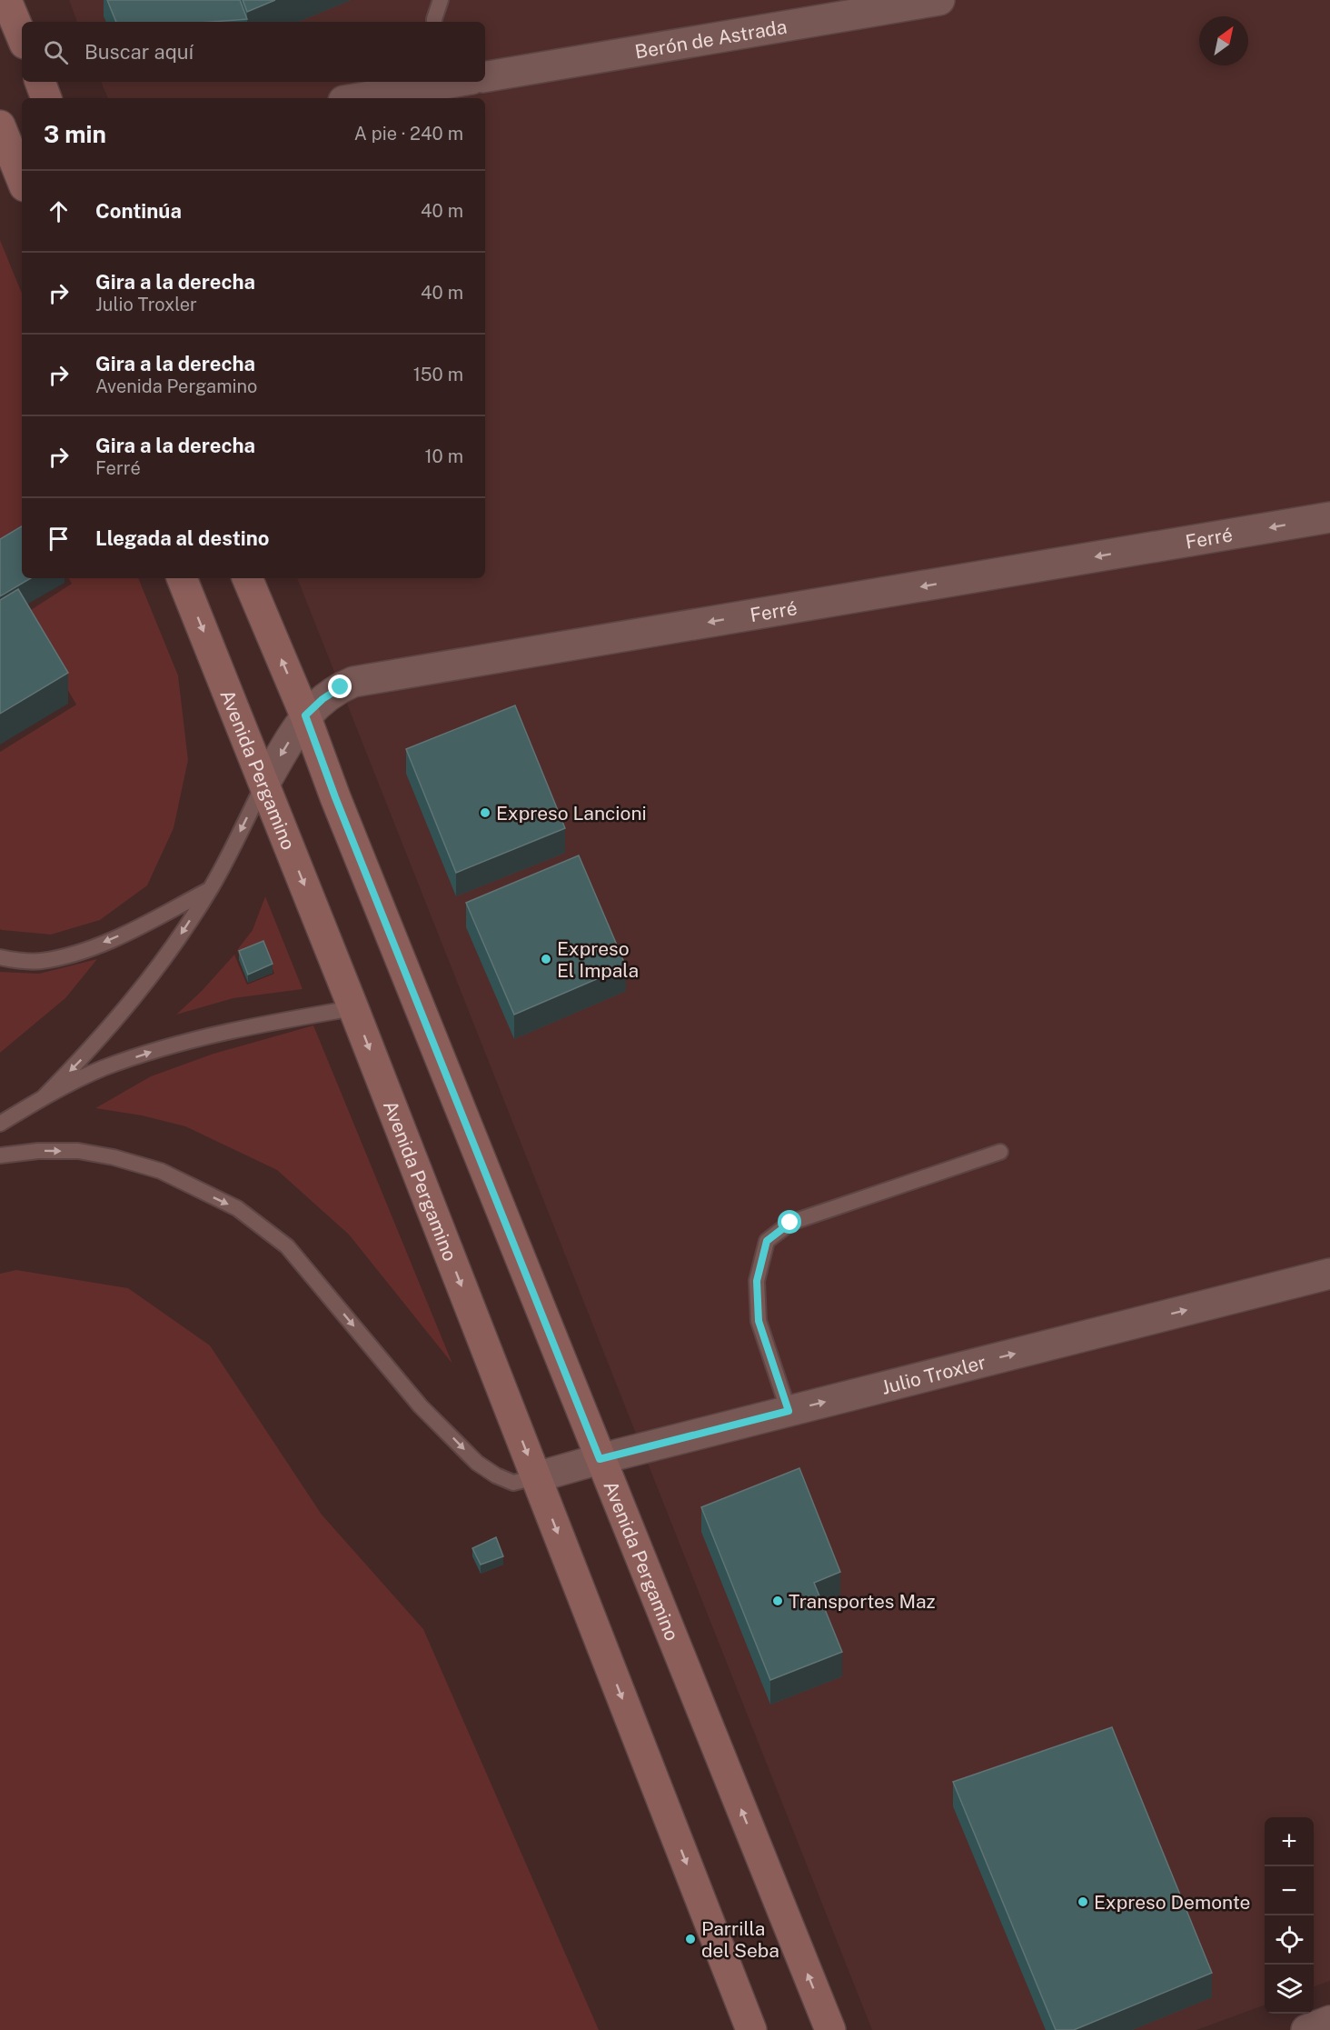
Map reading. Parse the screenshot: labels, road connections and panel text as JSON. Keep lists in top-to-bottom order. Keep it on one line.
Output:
{"streets":{"main road":["Avenida Pergamino"],"street":["Berón de Astrada","Ferré","Julio Troxler"]},"crossings":[["Ferré","Avenida Pergamino"],["Avenida Pergamino","Julio Troxler"]],"one_way":["Ferré","Julio Troxler"],"places":["Expreso Lancioni","Expreso El Impala","Transportes Maz","Expreso Demonte","Parrilla del Seba"],"north":"top right","page":{"search":"Buscar aquí","heading":["3 min","A pie · 240 m"],"list":[["Continúa","40 m"],["Gira a la derecha","Julio Troxler","40 m"],["Gira a la derecha","Avenida Pergamino","150 m"],["Gira a la derecha","Ferré","10 m"],"Llegada al destino"],"map_buttons":["+","−"]}}
